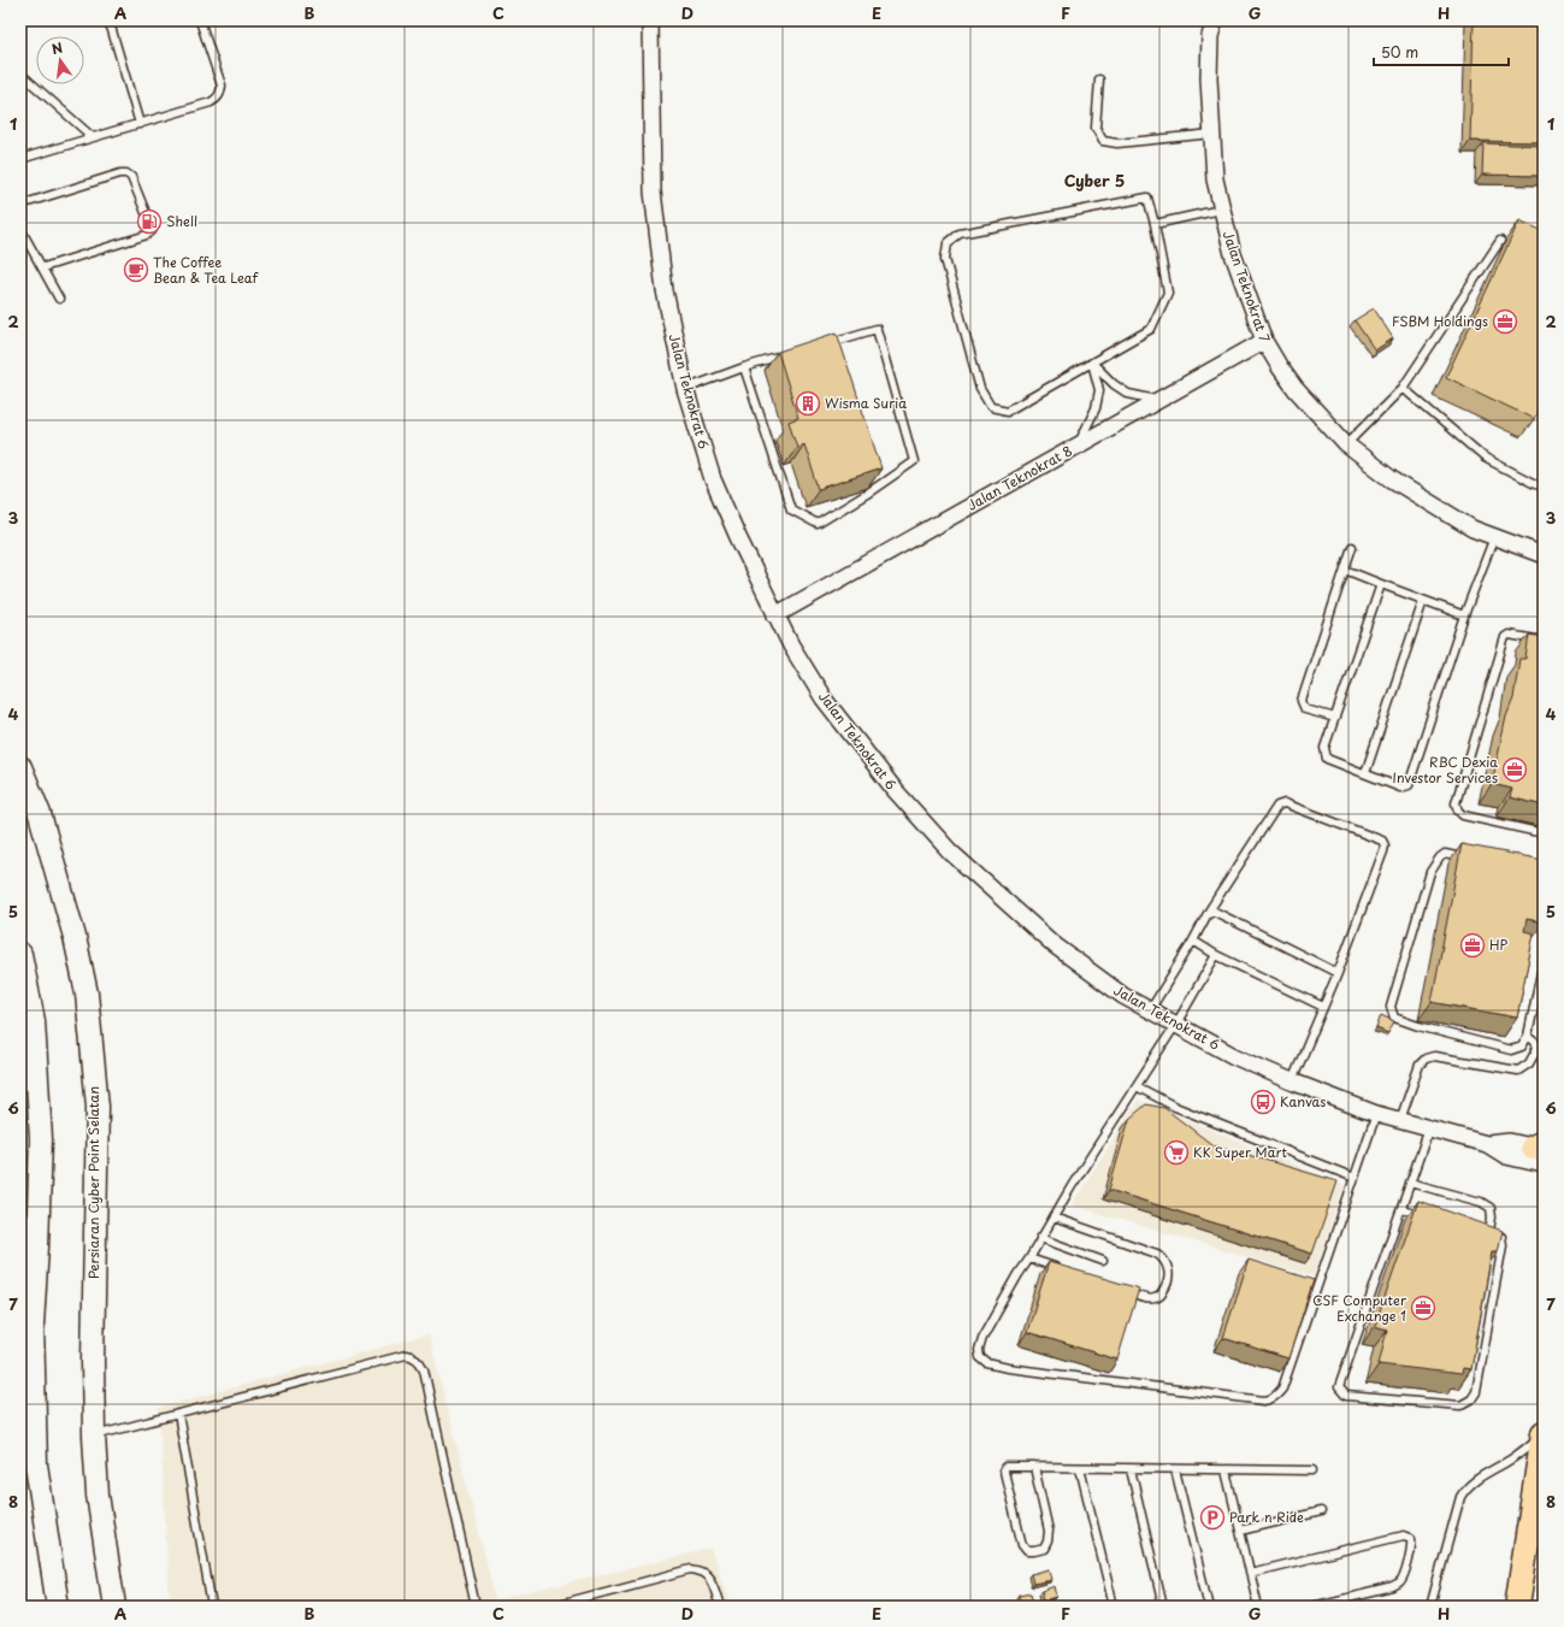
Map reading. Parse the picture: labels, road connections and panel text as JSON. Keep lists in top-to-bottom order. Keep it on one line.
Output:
{"streets":{"main road":["Persiaran Cyber Point Selatan"],"street":["Jalan Teknokrat 7","Jalan Teknokrat 6","Jalan Teknokrat 8"]},"crossings":[["Jalan Teknokrat 7","Jalan Teknokrat 8"],["Jalan Teknokrat 6","Jalan Teknokrat 8"]],"districts":["Cyber 5"],"places":{"fuel station":["Shell"],"cafe":["The Coffee Bean & Tea Leaf"],"office":["FSBM Holdings","RBC Dexia Investor Services","HP","CSF Computer Exchange 1"],"building":["Wisma Suria"],"bus stop":["Kanvas"],"supermarket":["KK Super Mart"],"parking":["Park n Ride"]},"scale_bar":"50 m","north":"top","grid":{"columns":["A","B","C","D","E","F","G","H"],"rows":["1","2","3","4","5","6","7","8"]}}
